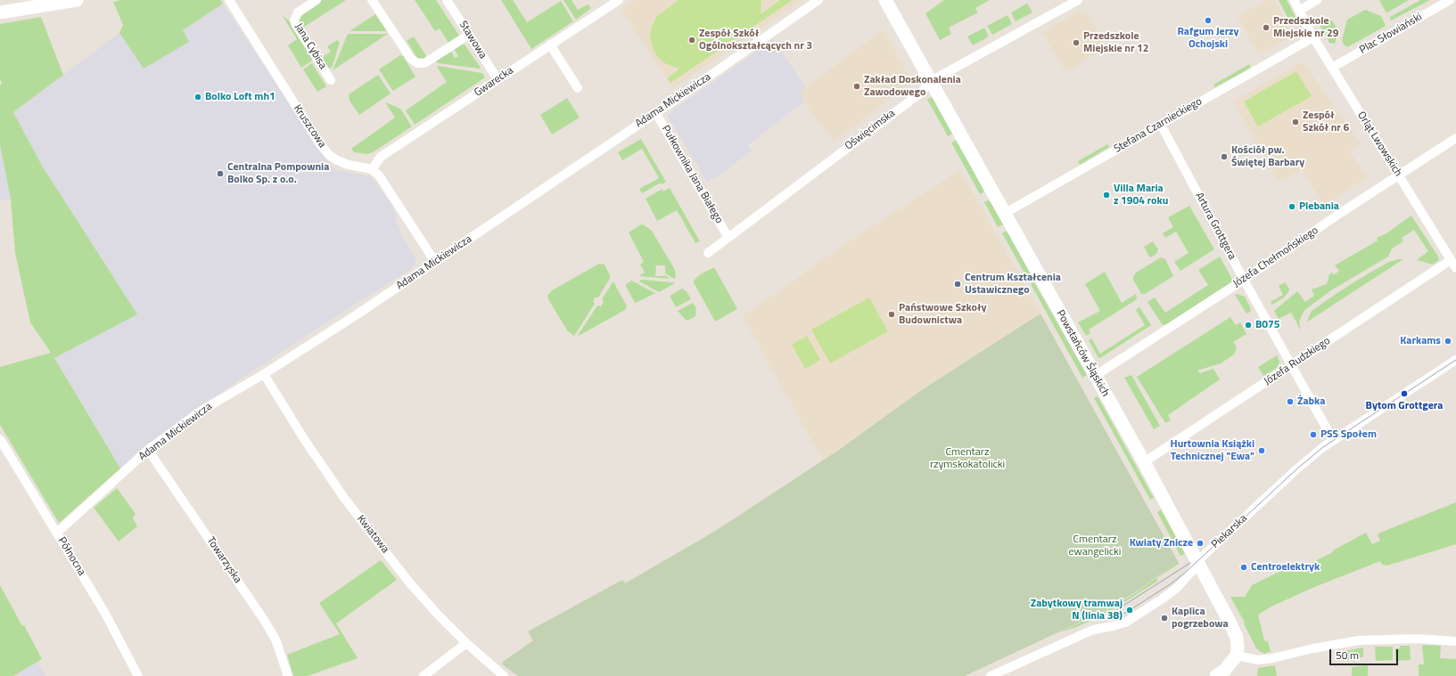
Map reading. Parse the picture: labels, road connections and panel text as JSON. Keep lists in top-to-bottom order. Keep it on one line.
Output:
{"streets":{"street":["Plac Słowiański","Stawowa","Jana Cybisa","Gwarecka","Adama Mickiewicza","Stefana Czarnieckiego","Kruszcowa","Oświęcimska","Orląt Lwowskich","Pułkownika Jana Białego","Artura Grottgera","Józefa Chełmońskiego","Powstańców Śląskich","Józefa Rudzkiego","Piekarska","Kwiatowa","Północna","Towarzyska"]},"crossings":[["Plac Słowiański","Orląt Lwowskich"],["Stawowa","Gwarecka"],["Gwarecka","Kruszcowa"],["Adama Mickiewicza","Pułkownika Jana Białego"],["Adama Mickiewicza","Kwiatowa"],["Adama Mickiewicza","Północna"],["Adama Mickiewicza","Towarzyska"],["Stefana Czarnieckiego","Orląt Lwowskich"],["Stefana Czarnieckiego","Artura Grottgera"],["Stefana Czarnieckiego","Powstańców Śląskich"],["Oświęcimska","Pułkownika Jana Białego"],["Oświęcimska","Powstańców Śląskich"],["Orląt Lwowskich","Józefa Chełmońskiego"],["Orląt Lwowskich","Józefa Rudzkiego"],["Artura Grottgera","Józefa Chełmońskiego"],["Artura Grottgera","Józefa Rudzkiego"],["Artura Grottgera","Piekarska"],["Józefa Chełmońskiego","Powstańców Śląskich"],["Powstańców Śląskich","Józefa Rudzkiego"],["Powstańców Śląskich","Piekarska"]],"parks":["Cmentarz rzymskokatolicki","Cmentarz ewangelicki"],"places":["Rafgum Jerzy Ochojski","Przedszkole Miejskie nr 29","Zespół Szkół Ogólnokształcących nr 3","Przedszkole Miejskie nr 12","Zakład Doskonalenia Zawodowego","Bolko Loft mh1","Zespół Szkół nr 6","Kościół pw. Świętej Barbary","Centralna Pompownia Bolko Sp. z o.o.","Villa Maria z 1904 roku","Plebania","Centrum Kształcenia Ustawicznego","Państwowe Szkoły Budownictwa","B075","Karkams","Bytom Grottgera","Żabka","PSS Społem","Hurtownia Książki Technicznej \"Ewa\"","Kwiaty Znicze","Centroelektryk","Zabytkowy tramwaj N (linia 38)","Kaplica pogrzebowa"],"scale_bar":"50 m"}
